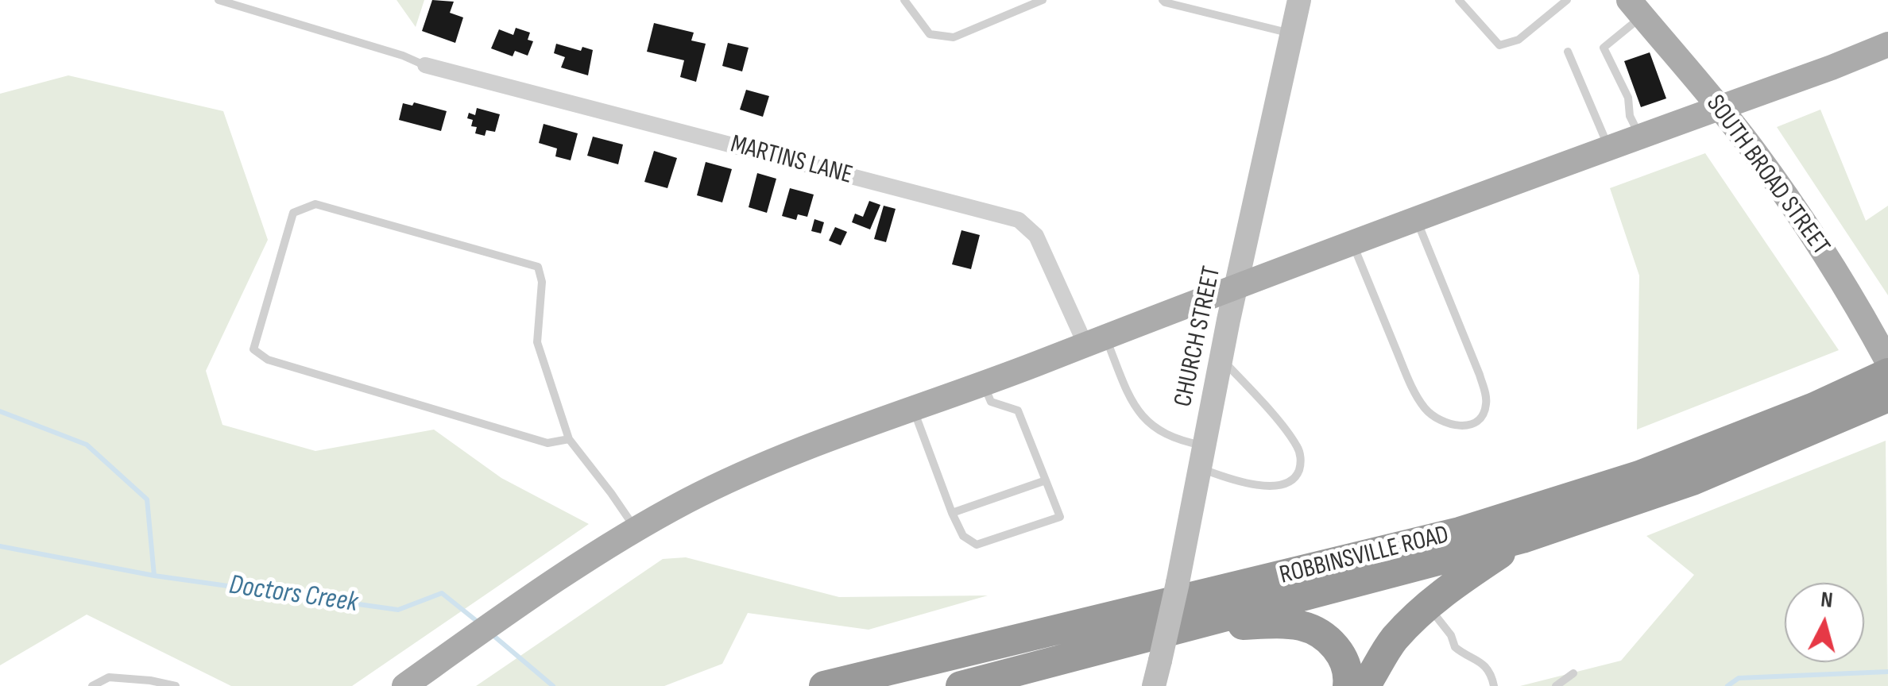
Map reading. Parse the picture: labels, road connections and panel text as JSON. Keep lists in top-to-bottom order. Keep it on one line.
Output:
{"streets":{"highway":["ROBBINSVILLE ROAD"],"main road":["SOUTH BROAD STREET"],"street":["MARTINS LANE","CHURCH STREET"]},"crossings":[["SOUTH BROAD STREET","ROBBINSVILLE ROAD"]],"water":["Doctors Creek"],"north":"top"}
